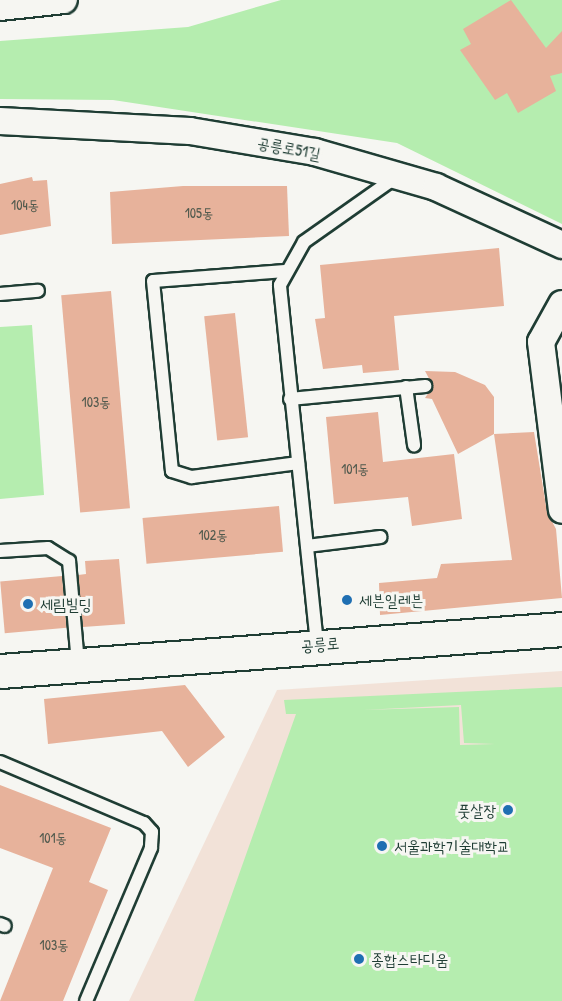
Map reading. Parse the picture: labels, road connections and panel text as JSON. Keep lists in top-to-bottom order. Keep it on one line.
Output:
{"streets":{"street":["공릉로51길","공릉로"]},"places":["세븐일레븐","세림빌딩","풋살장","서울과학기술대학교","종합스타디움"],"house_numbers":["104동","105동","103동","101동","102동","101동","103동"]}
